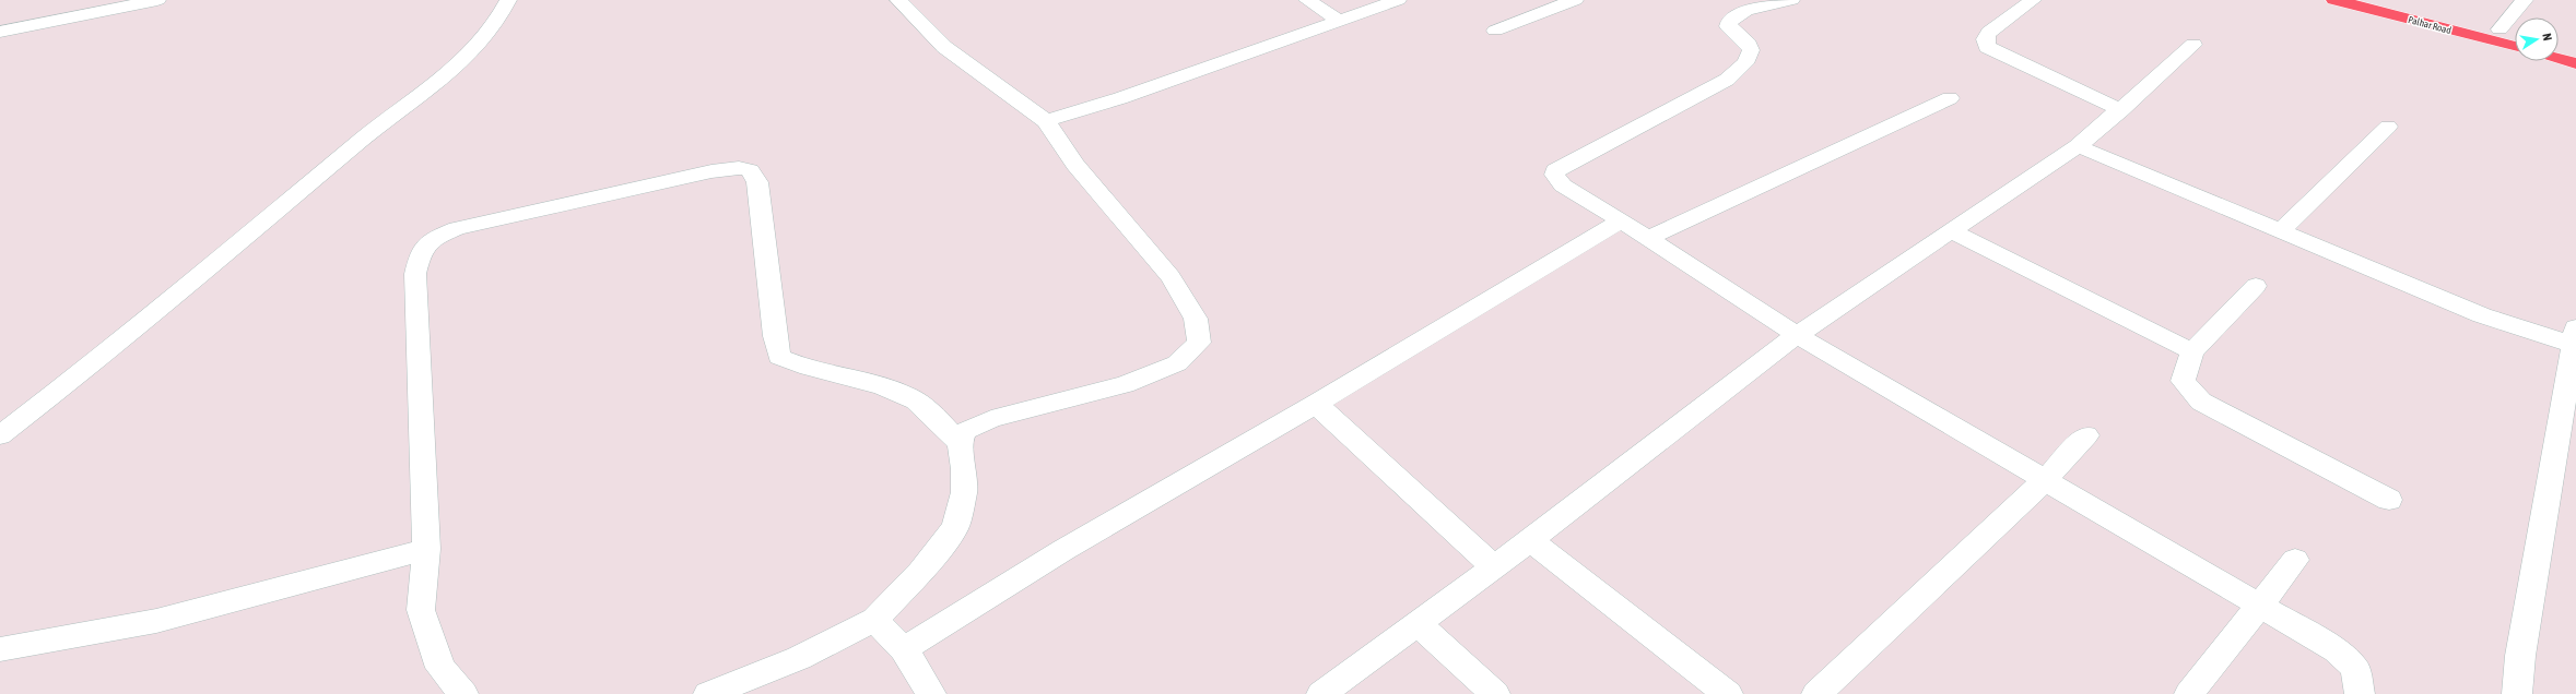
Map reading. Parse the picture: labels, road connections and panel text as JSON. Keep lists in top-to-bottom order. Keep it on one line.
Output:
{"streets":{"main road":["Palhar Road"]},"north":"right"}
